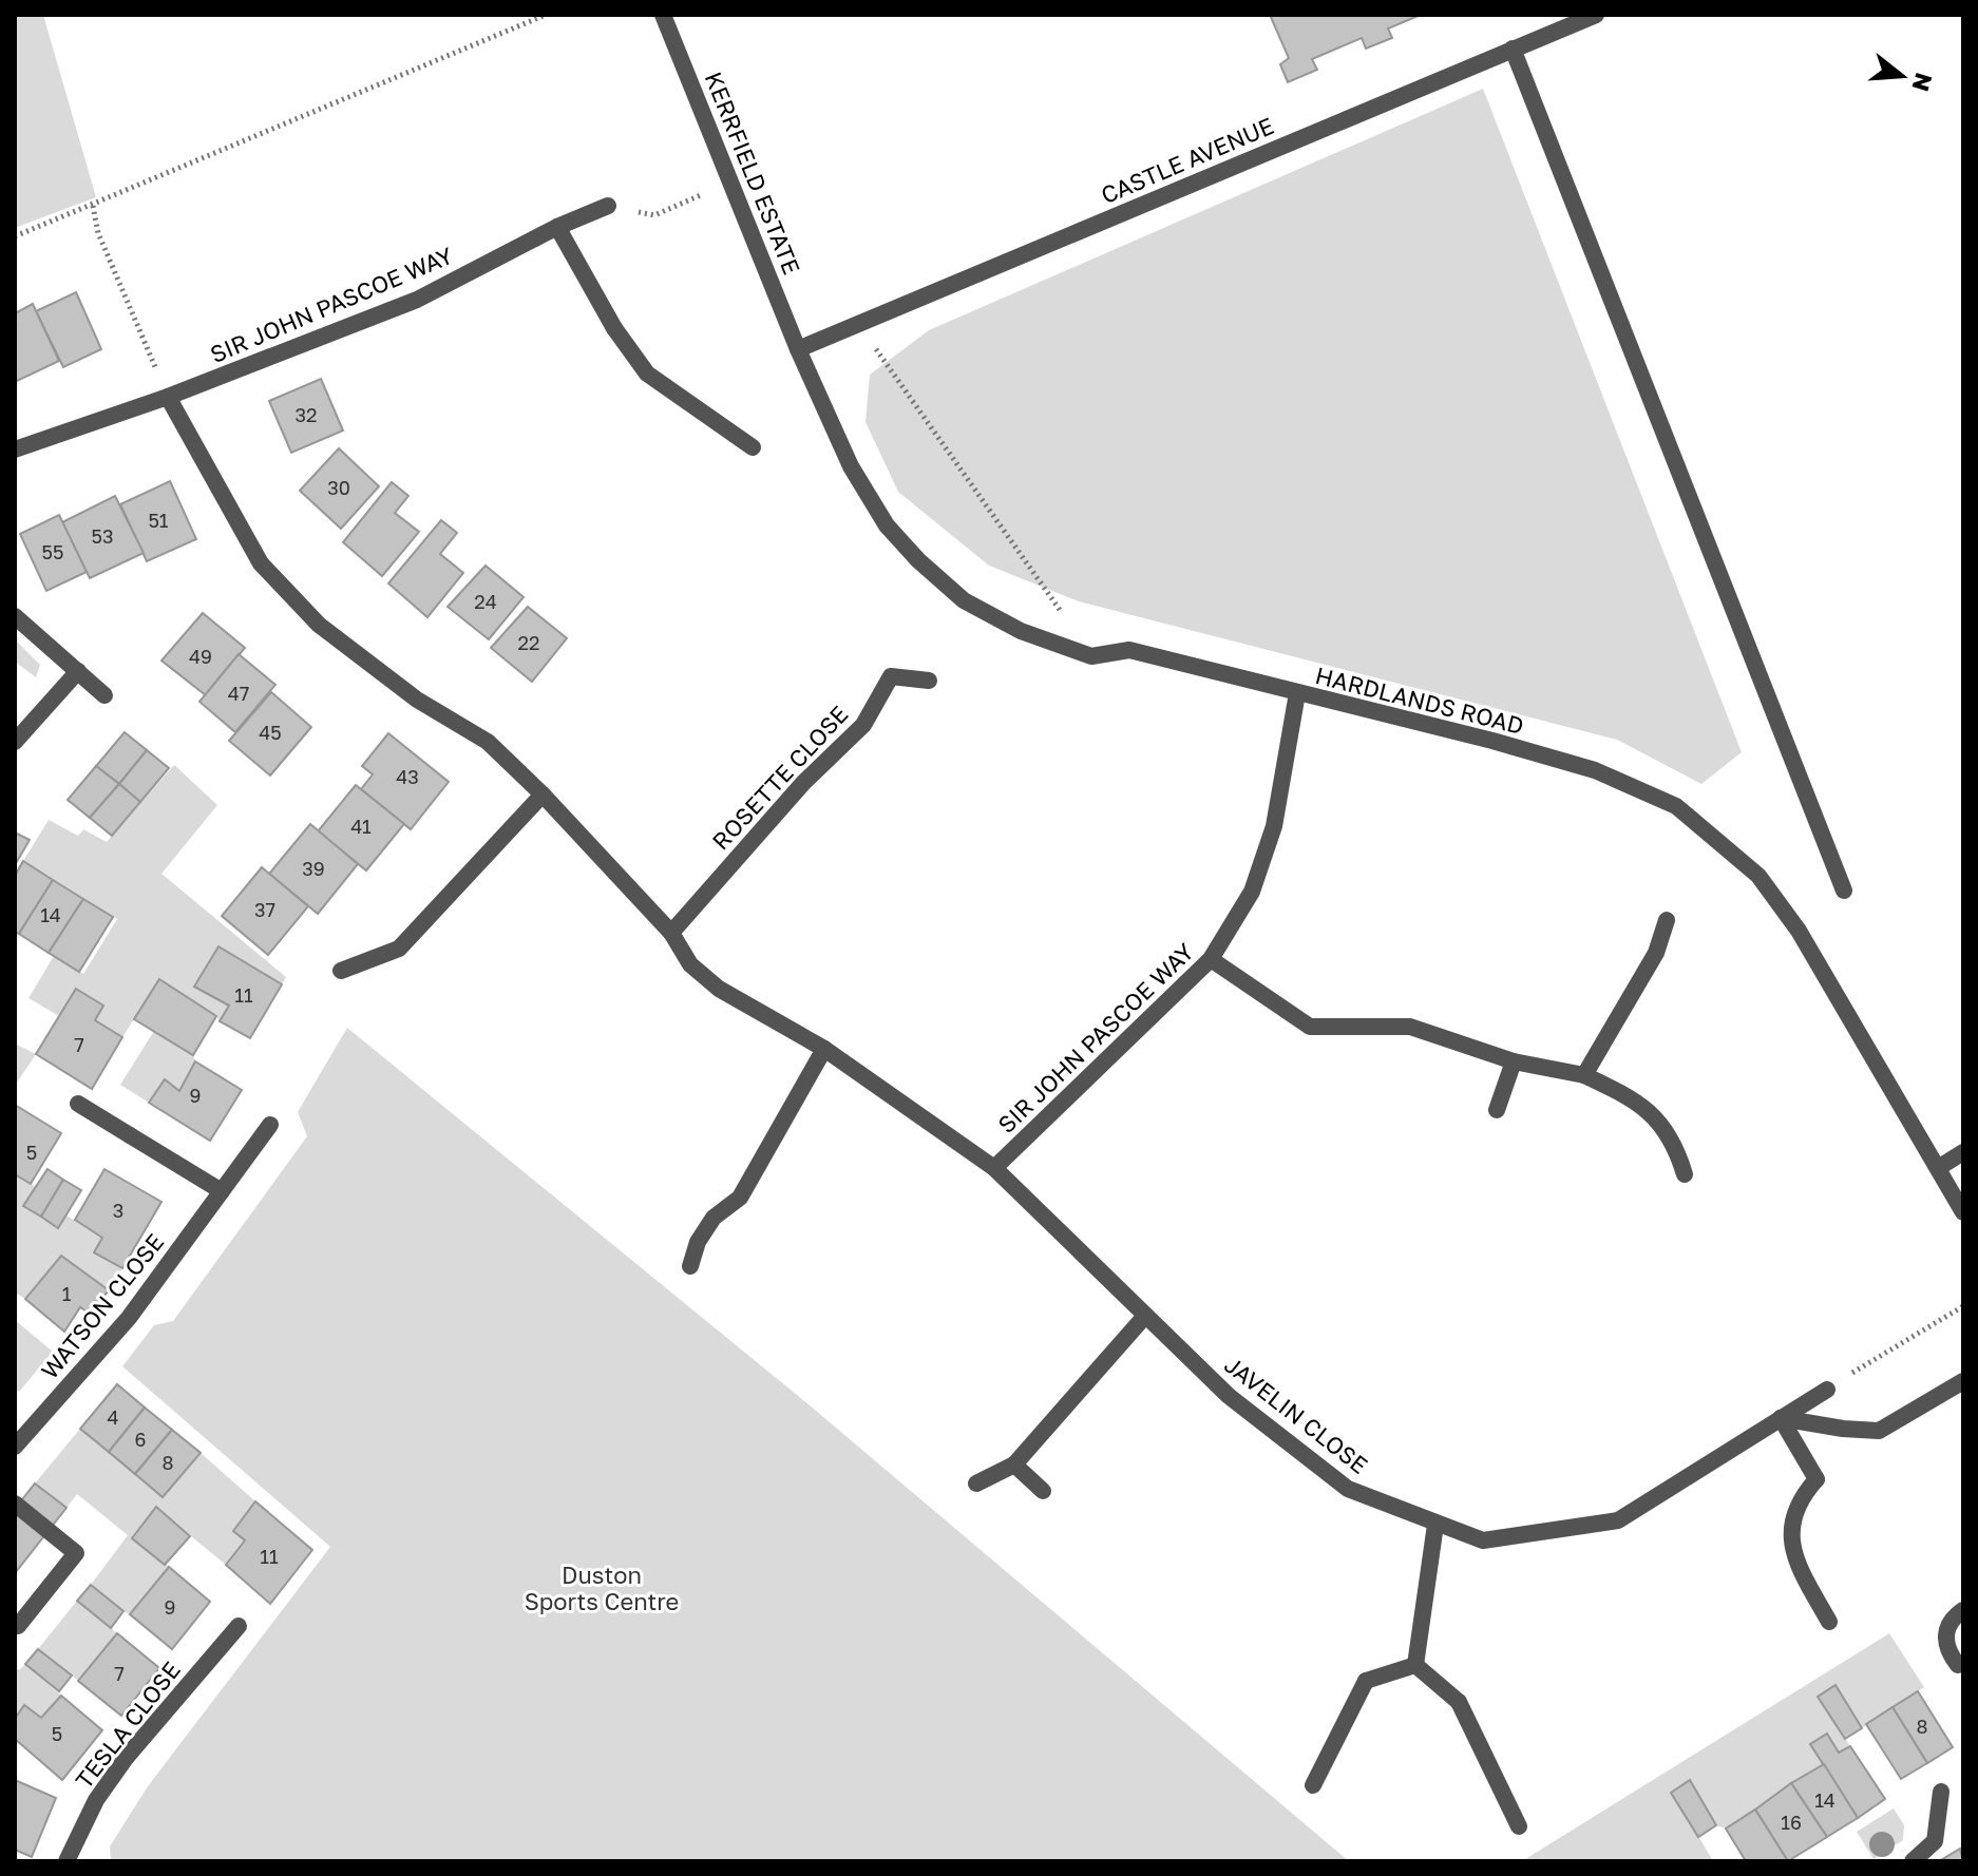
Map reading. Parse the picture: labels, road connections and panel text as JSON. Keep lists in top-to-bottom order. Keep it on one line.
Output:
{"streets":{"street":["CASTLE AVENUE","KERRFIELD ESTATE","SIR JOHN PASCOE WAY","HARDLANDS ROAD","ROSETTE CLOSE","WATSON CLOSE","JAVELIN CLOSE","TESLA CLOSE"]},"crossings":[["CASTLE AVENUE","KERRFIELD ESTATE"],["CASTLE AVENUE","HARDLANDS ROAD"],["KERRFIELD ESTATE","HARDLANDS ROAD"],["SIR JOHN PASCOE WAY","HARDLANDS ROAD"],["SIR JOHN PASCOE WAY","ROSETTE CLOSE"],["SIR JOHN PASCOE WAY","JAVELIN CLOSE"]],"parks":["Duston Sports Centre"],"house_numbers":["32","30","51","53","55","24","22","49","47","45","43","41","39","37","14","11","7","9","5","3","1","4","6","8","11","9","7","8","5","14","16"],"north":"right"}
